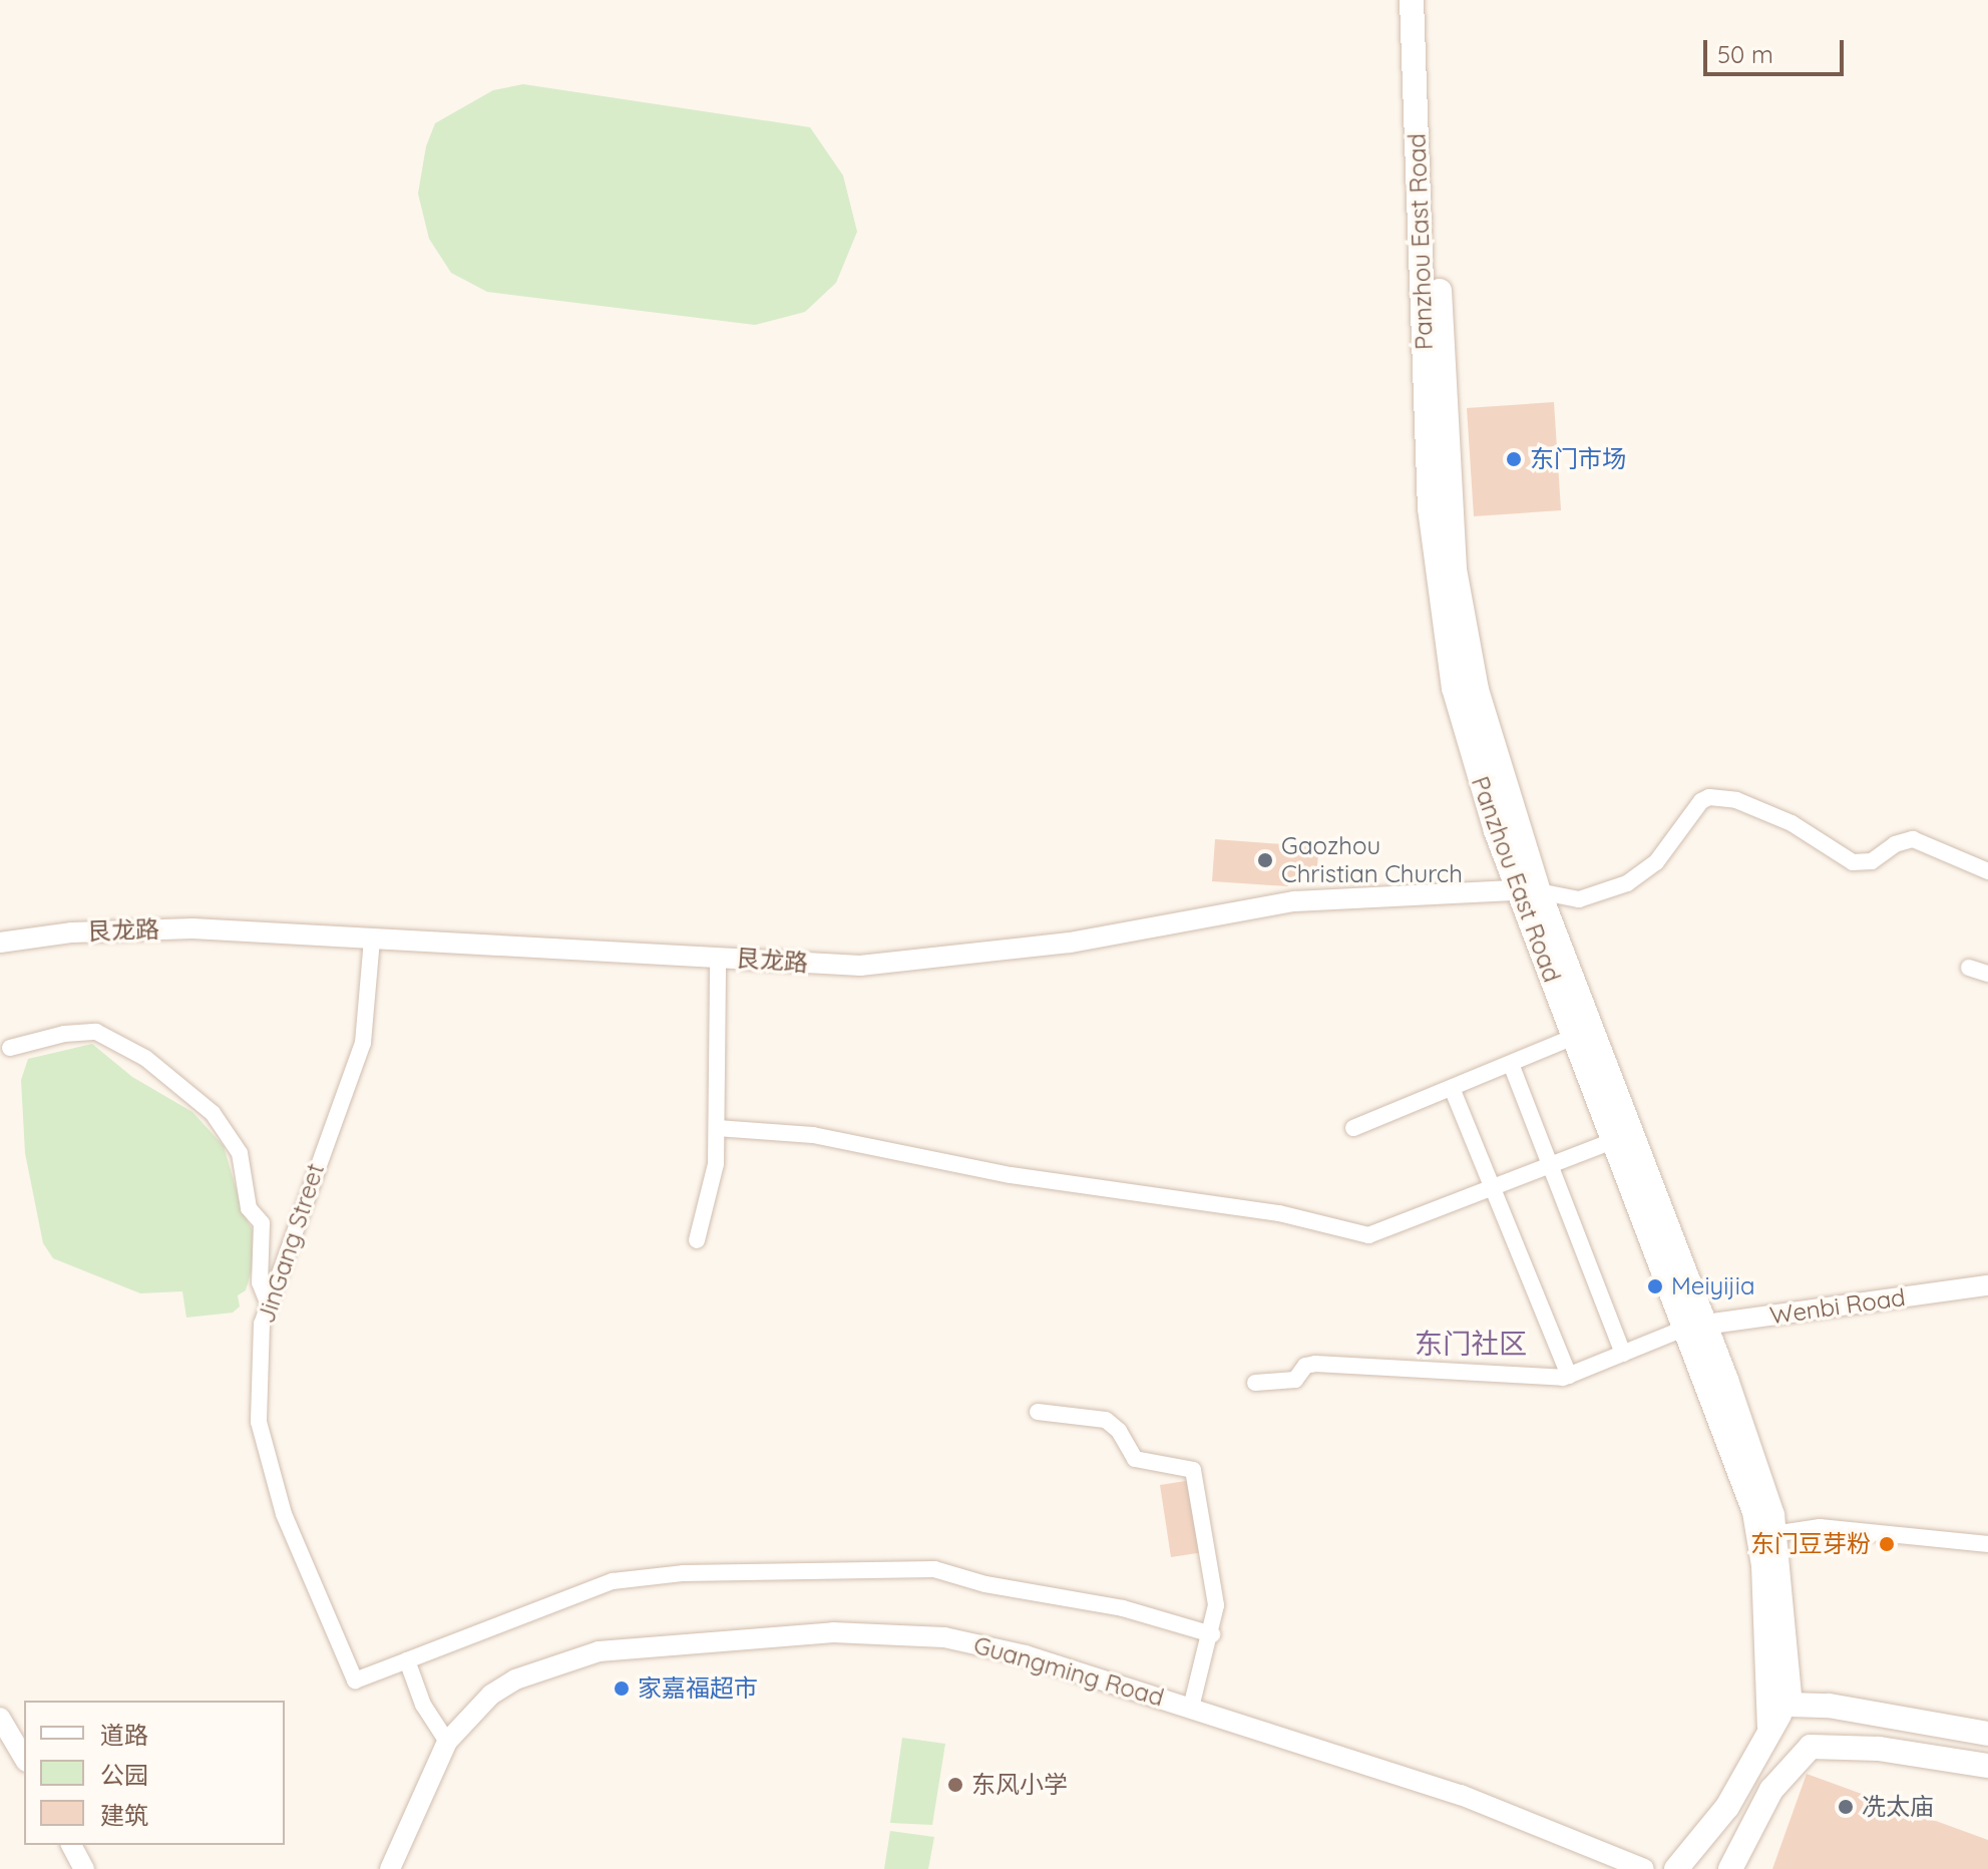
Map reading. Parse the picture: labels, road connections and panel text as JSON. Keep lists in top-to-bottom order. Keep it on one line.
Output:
{"streets":{"main road":["Panzhou East Road"],"street":["艮龙路","JinGang Street","Wenbi Road","Guangming Road"]},"crossings":[["Panzhou East Road","艮龙路"],["Panzhou East Road","Wenbi Road"],["艮龙路","JinGang Street"]],"districts":["东门社区"],"places":["东门市场","Gaozhou Christian Church","Meiyijia","东门豆芽粉","家嘉福超市","东风小学","冼太庙"],"legend":["道路","公园","建筑"],"scale_bar":"50 m"}
